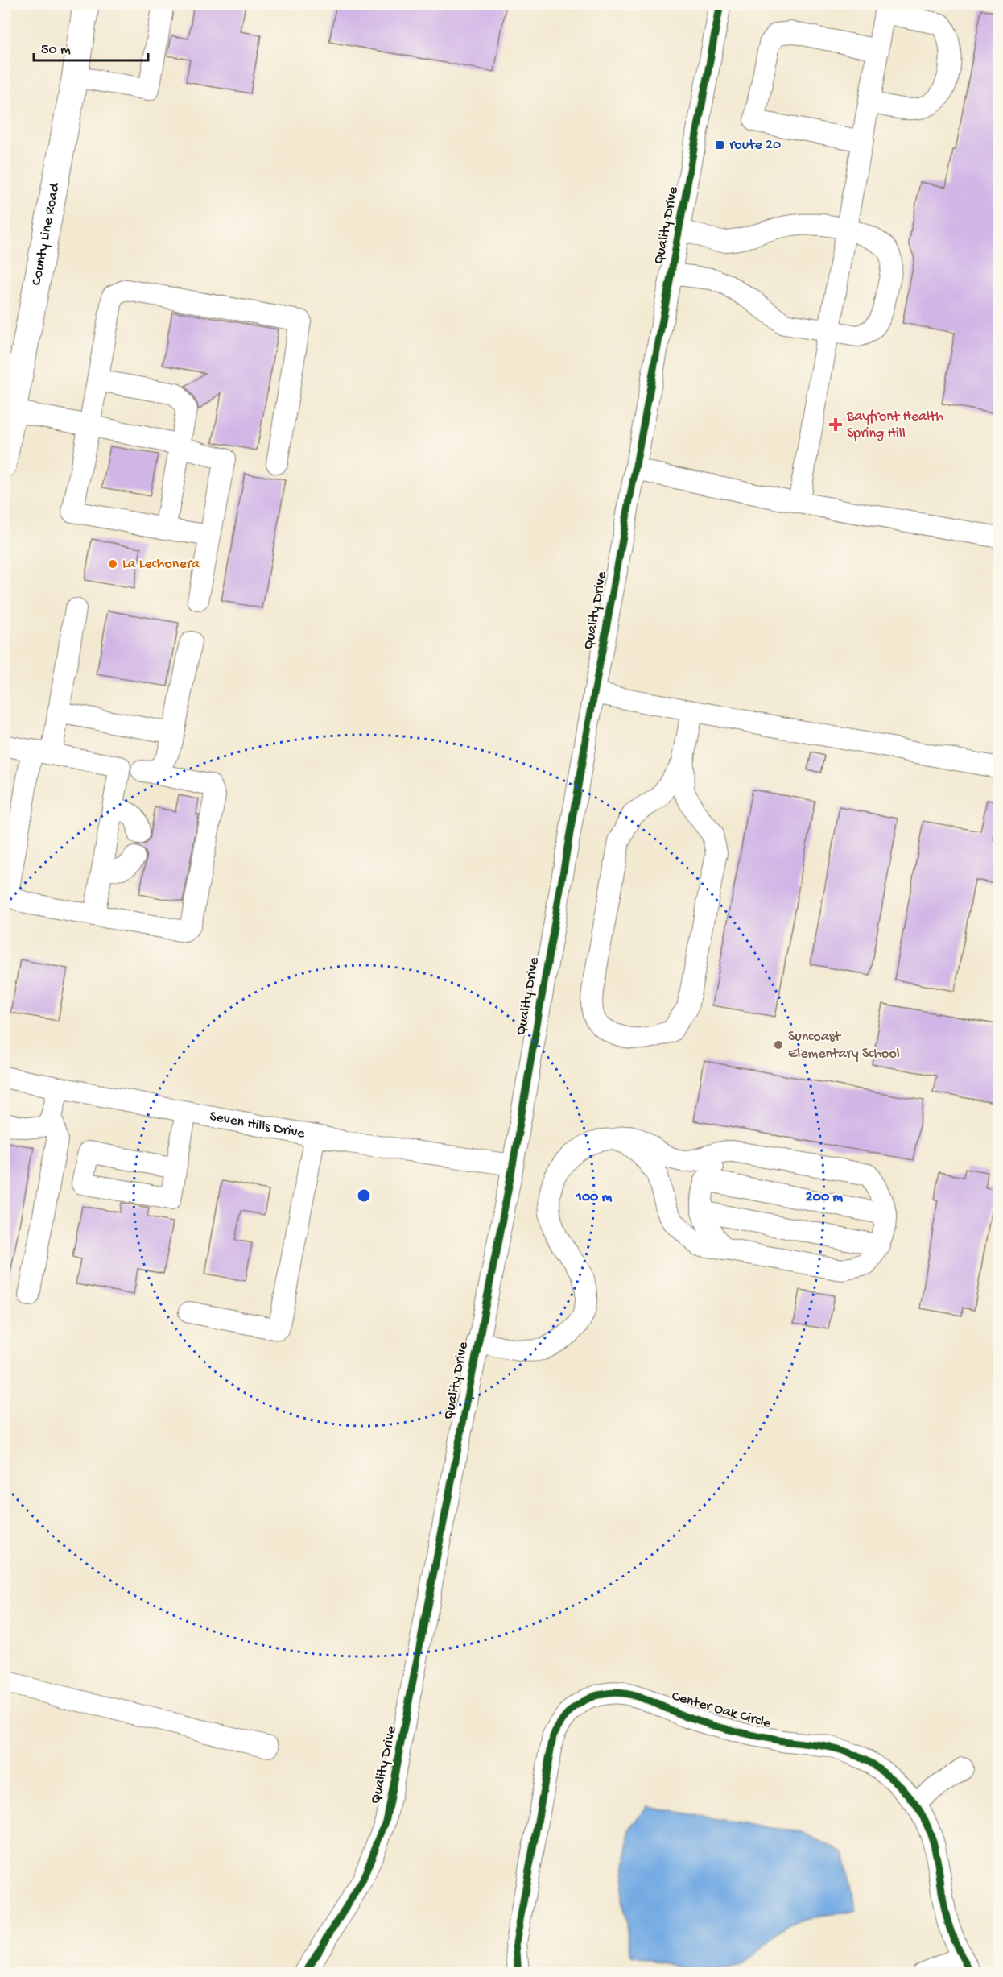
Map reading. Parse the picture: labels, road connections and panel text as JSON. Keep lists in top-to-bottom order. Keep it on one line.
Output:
{"streets":{"main road":["County Line Road"],"street":["Quality Drive","Seven Hills Drive","Center Oak Circle"]},"crossings":[["Quality Drive","Seven Hills Drive"]],"places":{"transit":["route 20"],"health":["Bayfront Health Spring Hill"],"other":["La Lechonera","Suncoast Elementary School"]},"scale_bar":"50 m","rings":["100 m","200 m"]}
